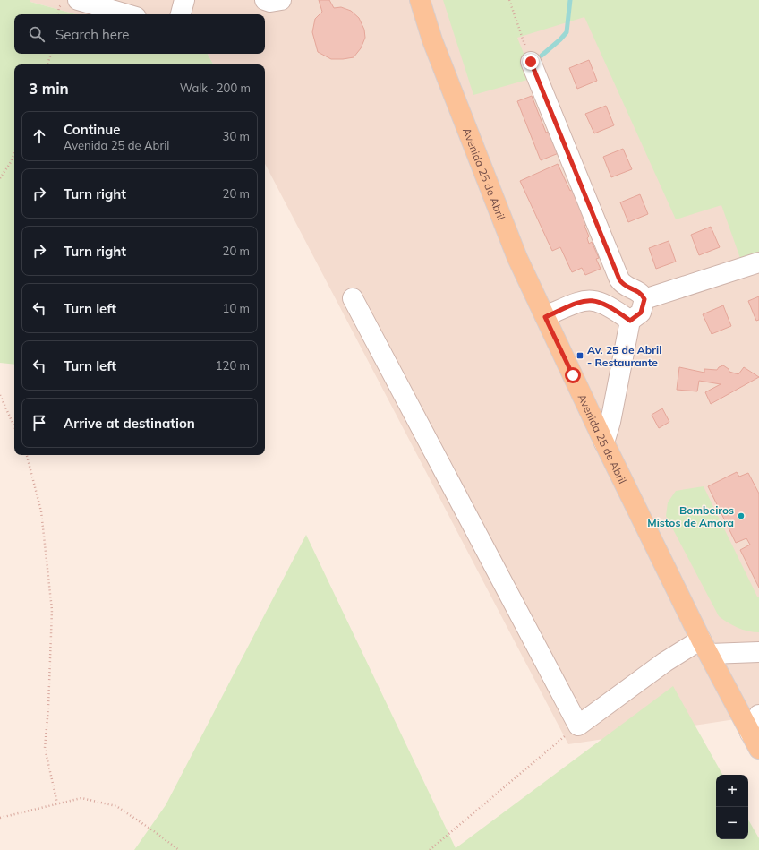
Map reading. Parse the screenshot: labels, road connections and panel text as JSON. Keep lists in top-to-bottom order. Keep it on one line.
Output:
{"streets":{"main road":["Avenida 25 de Abril"]},"places":{"transit":["Av. 25 de Abril - Restaurante"],"other":["Bombeiros Mistos de Amora"]},"page":{"search":"Search here","heading":["3 min","Walk · 200 m"],"list":[["Continue","Avenida 25 de Abril","30 m"],["Turn right","20 m"],["Turn right","20 m"],["Turn left","10 m"],["Turn left","120 m"],"Arrive at destination"],"map_buttons":["+","−"]}}
